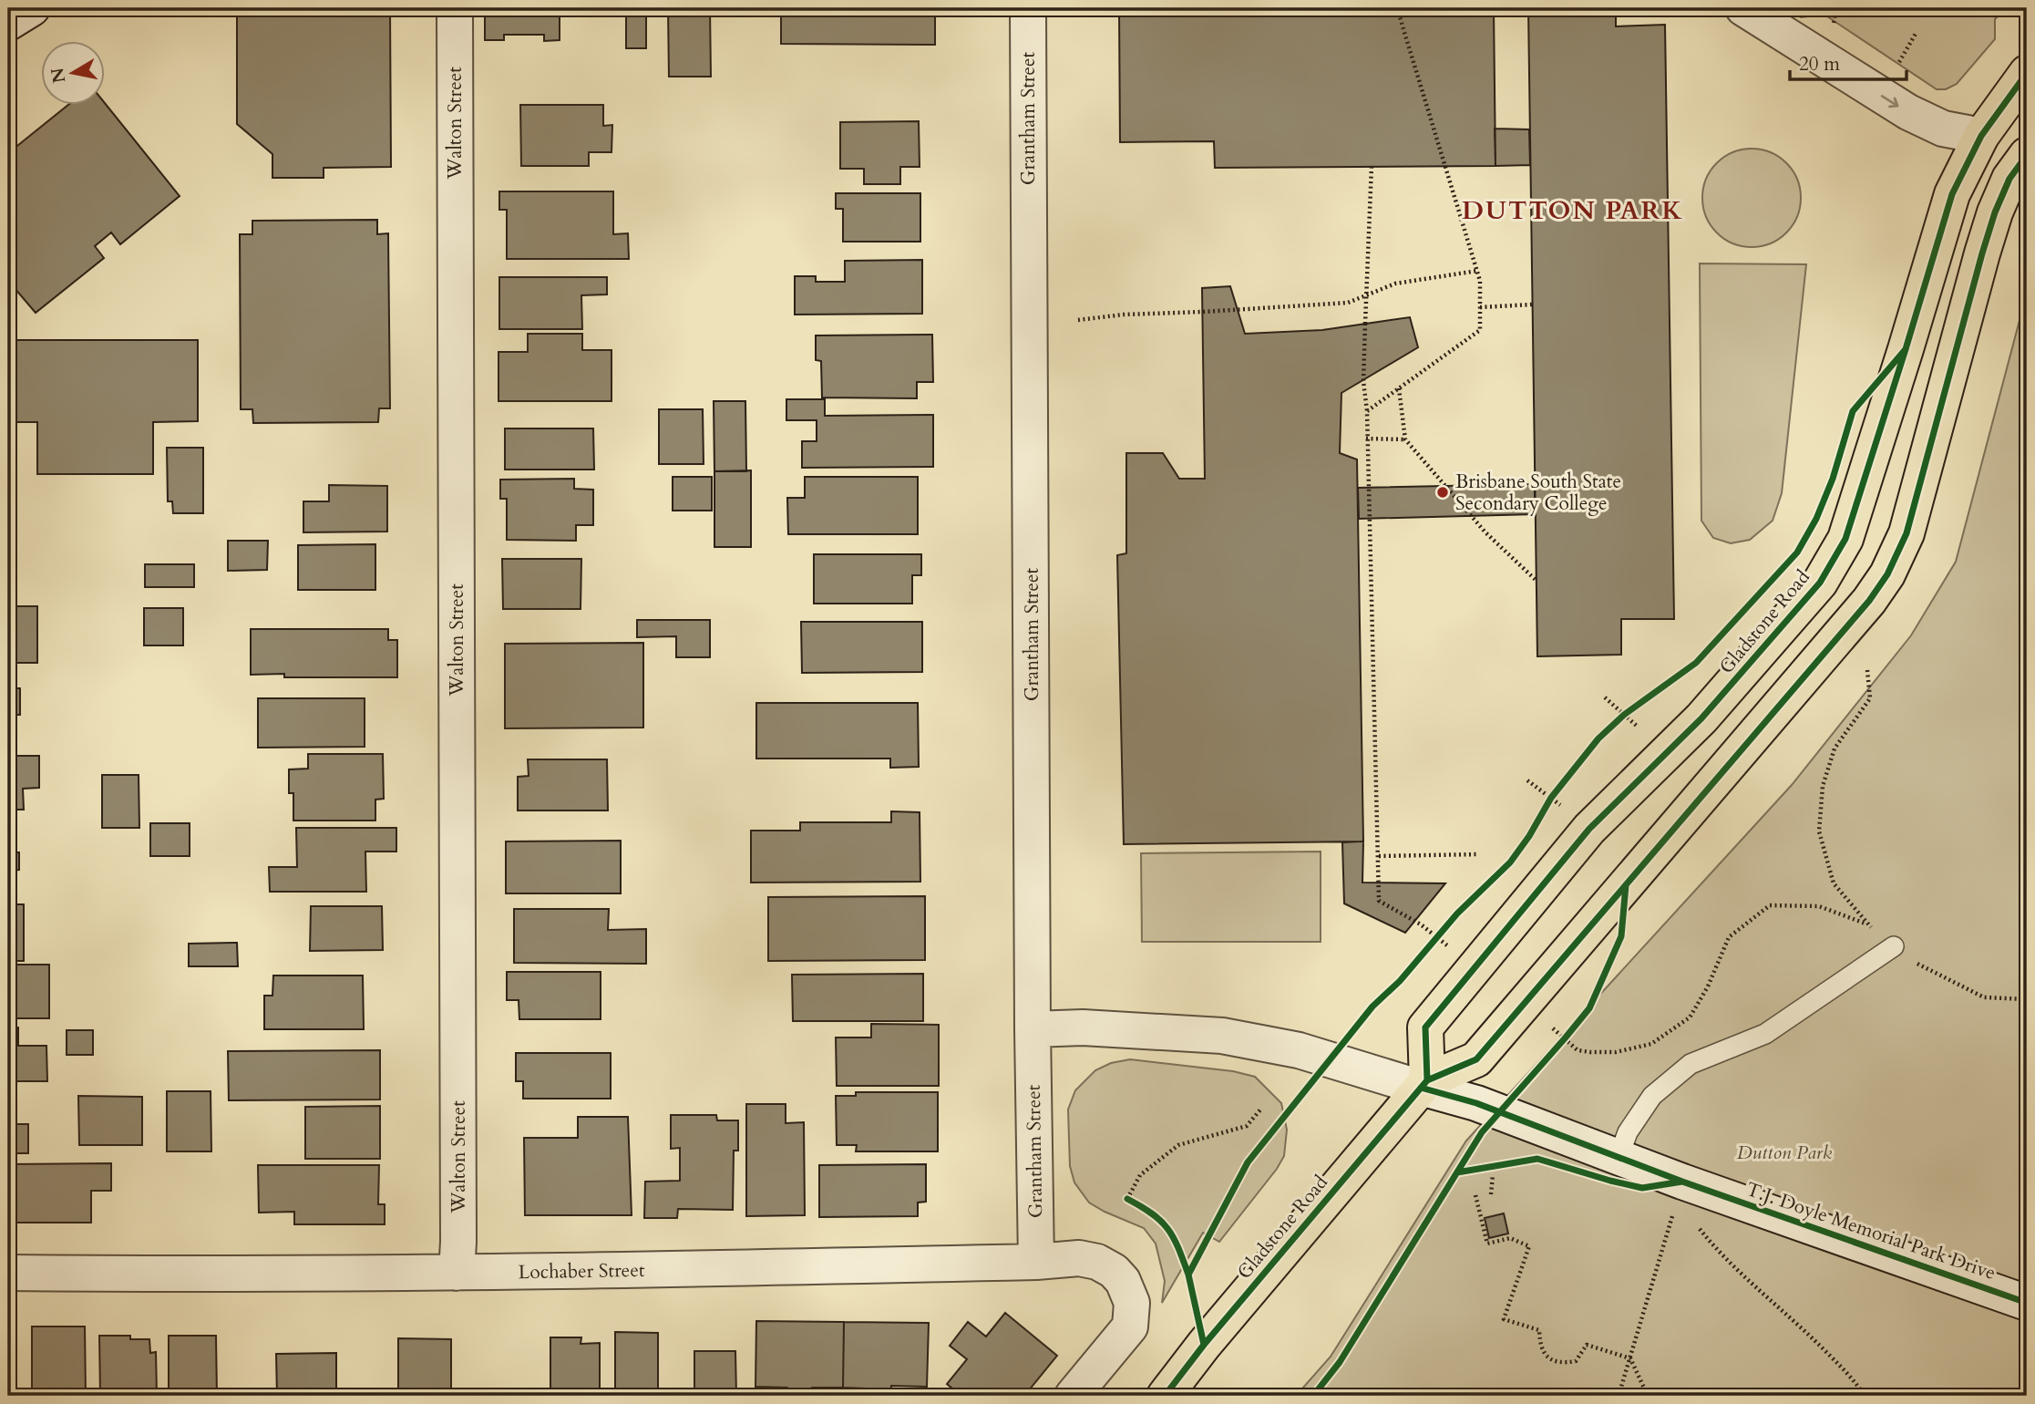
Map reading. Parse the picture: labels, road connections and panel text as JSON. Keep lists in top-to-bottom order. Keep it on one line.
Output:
{"streets":{"main road":["Gladstone Road"],"street":["Grantham Street","Walton Street","T.J. Doyle Memorial Park Drive","Lochaber Street"]},"crossings":[["Grantham Street","T.J. Doyle Memorial Park Drive"],["Grantham Street","Lochaber Street"],["Walton Street","Lochaber Street"],["Gladstone Road","T.J. Doyle Memorial Park Drive"]],"districts":["DUTTON PARK"],"parks":["Dutton Park"],"places":["Brisbane South State Secondary College"],"scale_bar":"20 m","north":"left"}
